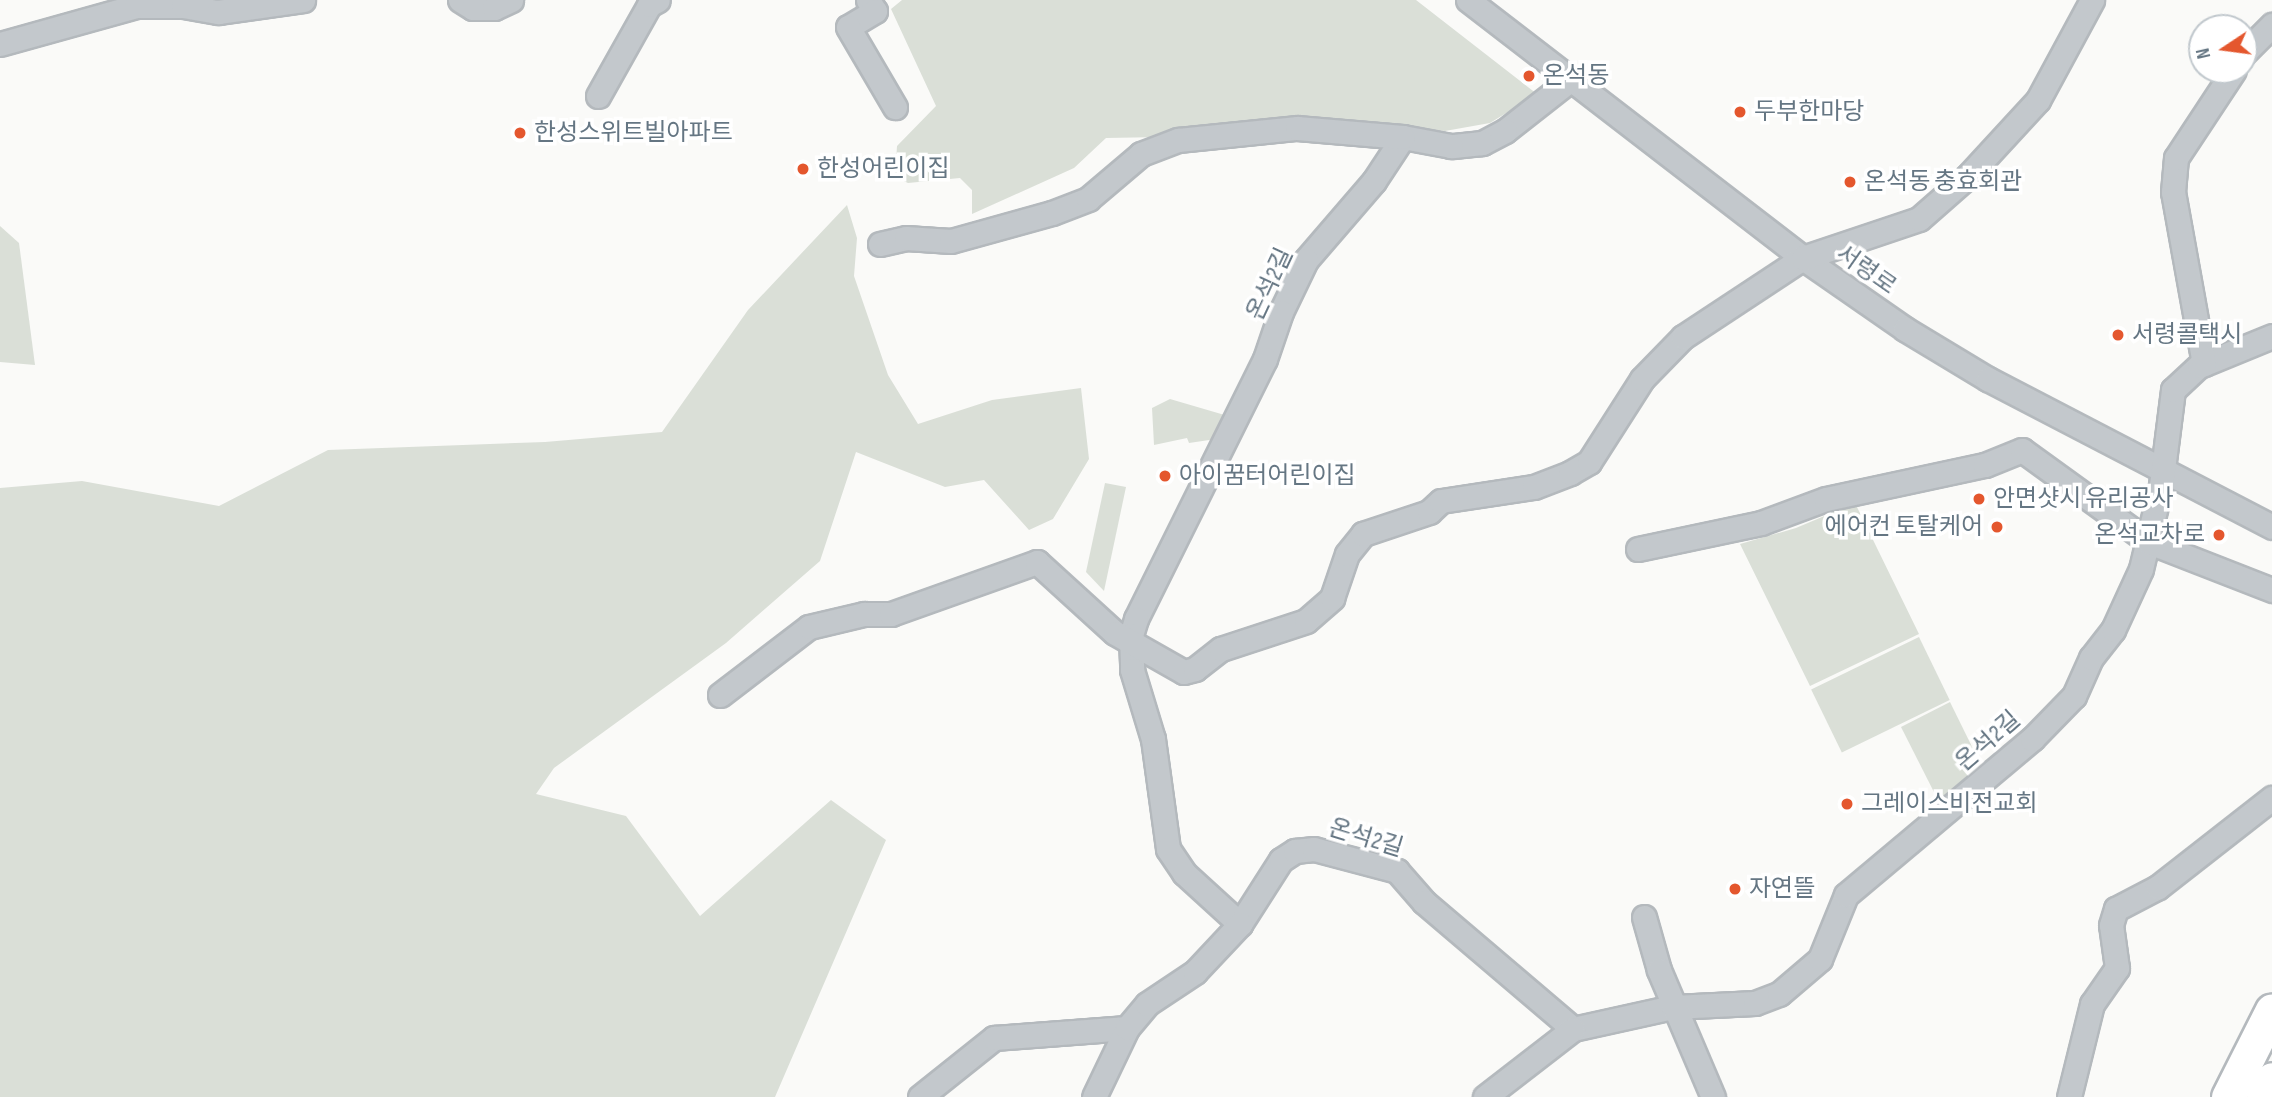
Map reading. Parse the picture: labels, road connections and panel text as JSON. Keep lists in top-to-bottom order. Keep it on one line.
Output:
{"streets":{"street":["서령로","온석2길"]},"crossings":[["서령로","온석2길"]],"places":["온석동","두부한마당","한성스위트빌아파트","한성어린이집","온석동 충효회관","서령콜택시","아이꿈터어린이집","안면샷시 유리공사","에어컨 토탈케어","온석교차로","그레이스비전교회","자연뜰"],"north":"left"}
